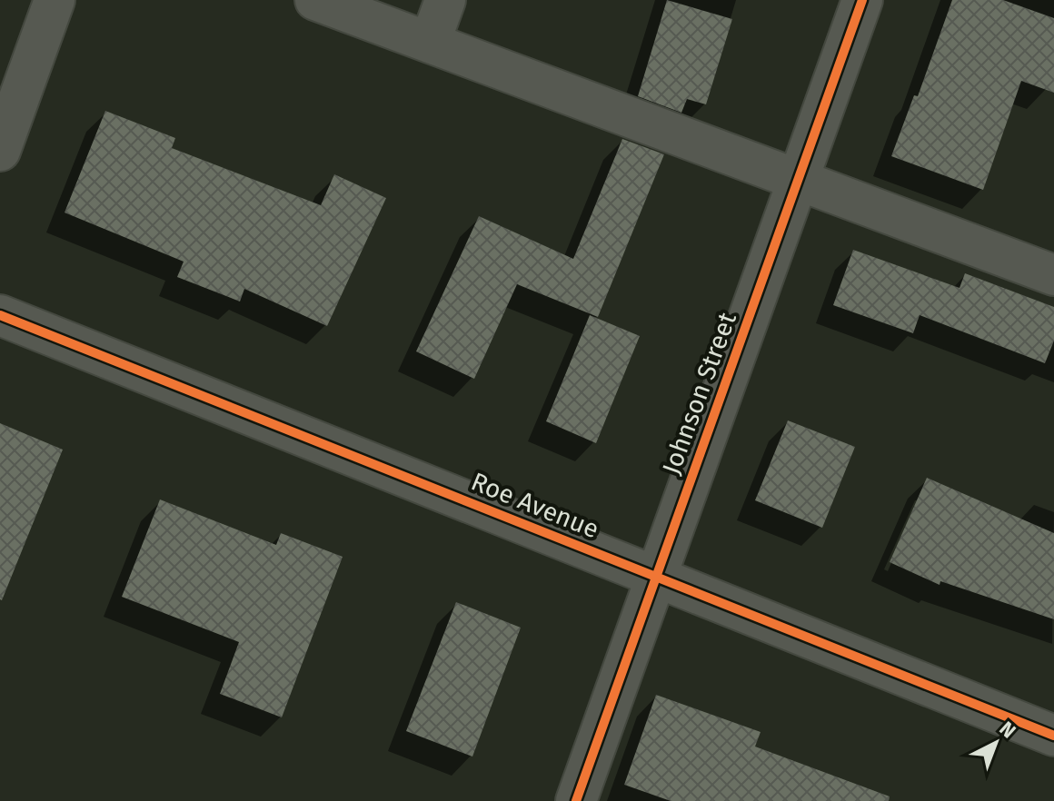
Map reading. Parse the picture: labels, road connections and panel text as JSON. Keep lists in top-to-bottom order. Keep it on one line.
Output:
{"streets":{"street":["Johnson Street","Roe Avenue"]},"crossings":[["Johnson Street","Roe Avenue"]],"north":"top right"}
